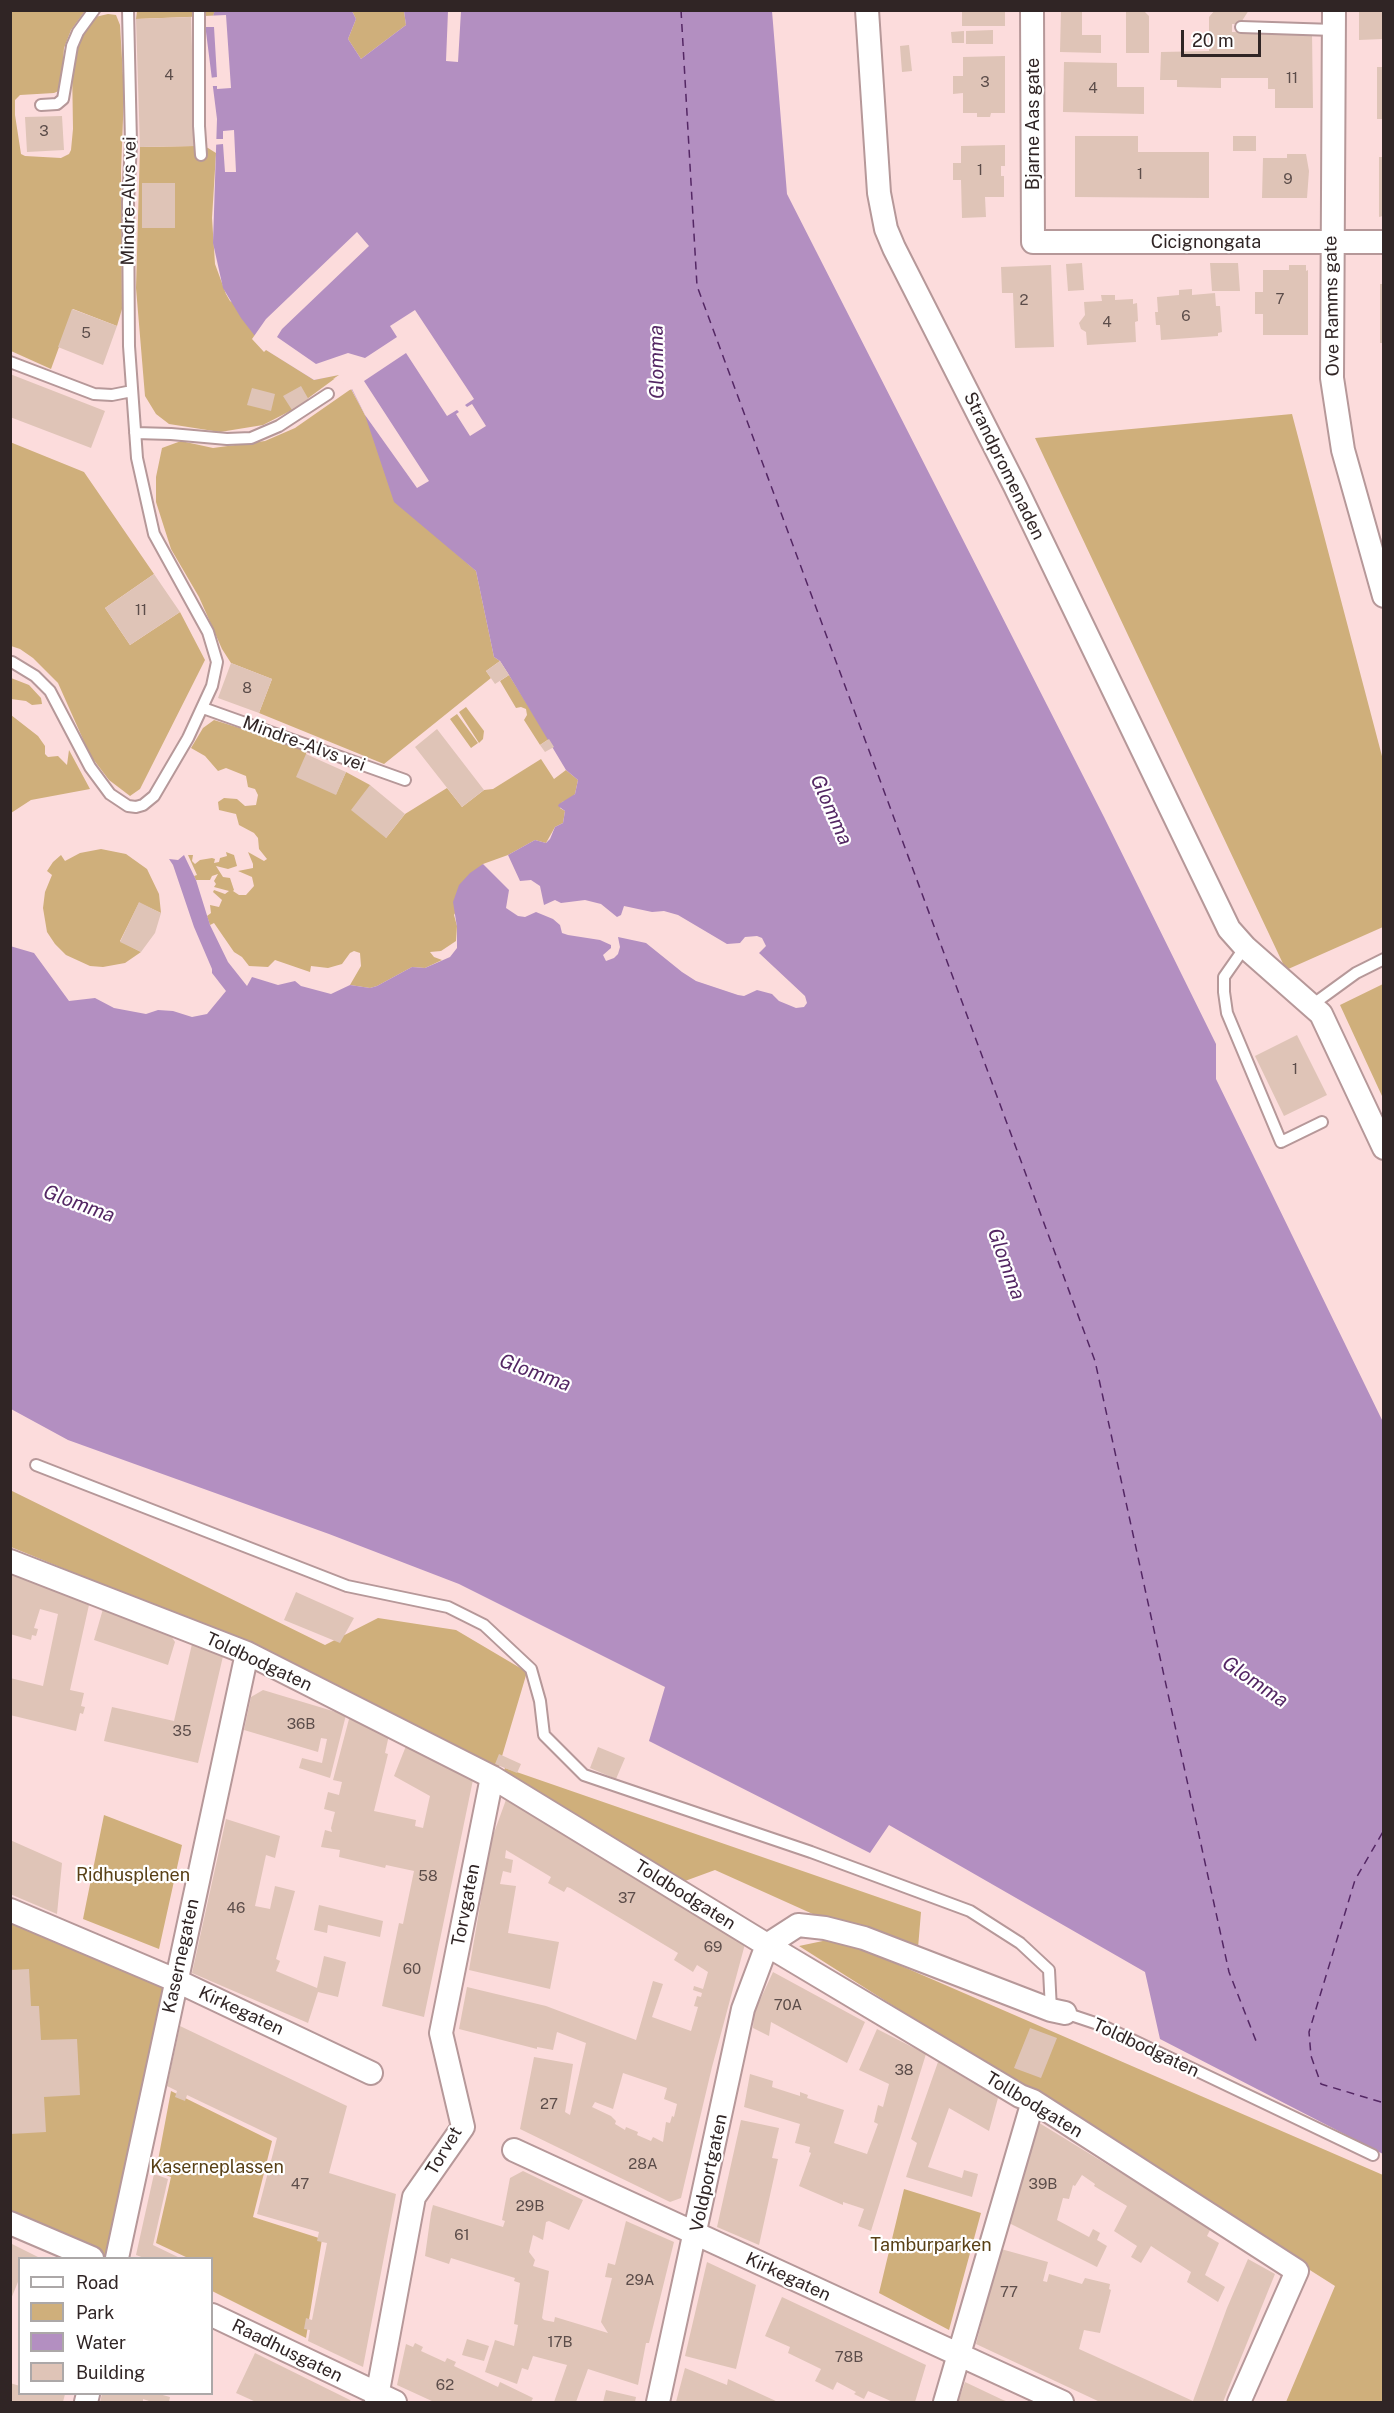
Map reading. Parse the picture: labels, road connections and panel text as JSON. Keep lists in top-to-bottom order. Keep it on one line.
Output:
{"streets":{"street":["Bjarne Aas gate","Cicignongata","Ove Ramms gate","Strandpromenaden","Toldbodgaten","Torvgaten","Kasernegaten","Kirkegaten","Tollbodgaten","Torvet","Voldportgaten","Raadhusgaten"],"lane":["Mindre-Alvs vei"]},"crossings":[["Bjarne Aas gate","Cicignongata"],["Cicignongata","Ove Ramms gate"],["Toldbodgaten","Torvgaten"],["Toldbodgaten","Kasernegaten"],["Toldbodgaten","Tollbodgaten"],["Toldbodgaten","Voldportgaten"],["Torvgaten","Torvet"],["Kasernegaten","Kirkegaten"],["Kirkegaten","Voldportgaten"],["Tollbodgaten","Voldportgaten"],["Torvet","Raadhusgaten"]],"water":["Glomma"],"parks":["Ridhusplenen","Kaserneplassen","Tamburparken"],"house_numbers":["4","11","3","4","3","1","1","9","7","2","6","4","5","11","8","1","36B","35","58","37","46","69","60","70A","38","27","28A","47","39B","29B","61","29A","77","17B","78B","62"],"legend":["Road","Park","Water","Building"],"scale_bar":"20 m"}
